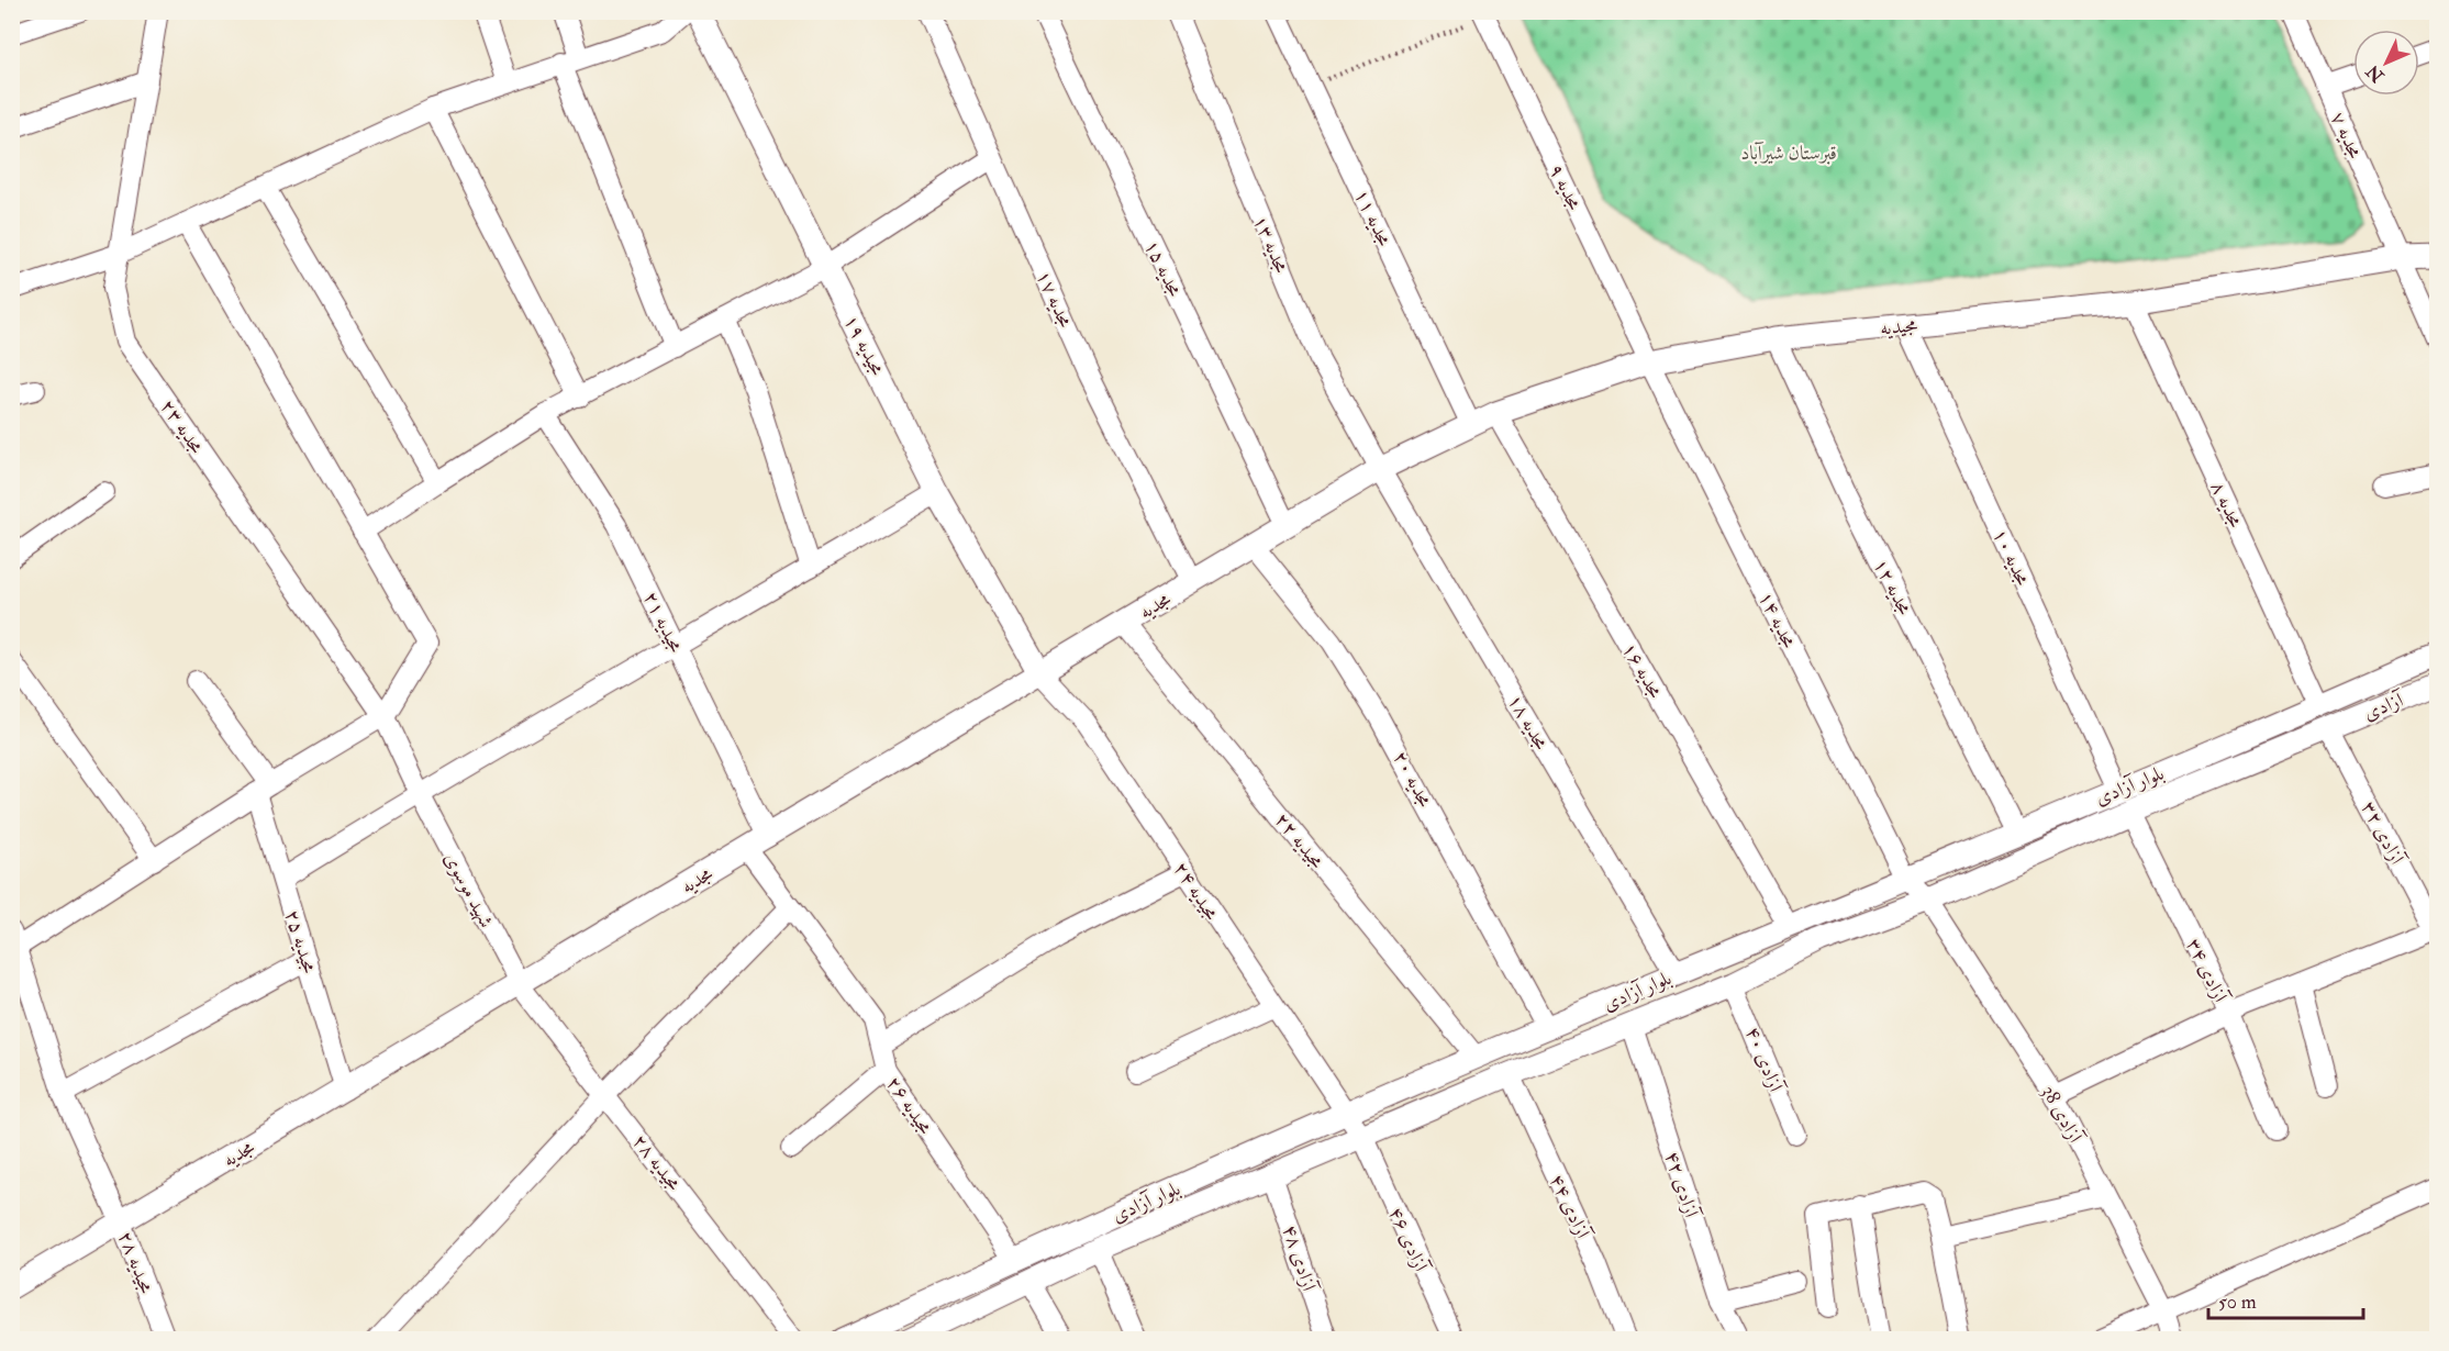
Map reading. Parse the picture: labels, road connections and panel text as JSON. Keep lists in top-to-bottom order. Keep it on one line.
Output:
{"streets":{"street":["مجدیه ۷","مجدیه ۹","مجدیه ۱۱","مجدیه ۱۳","مجدیه ۱۵","مجدیه ۱۷","مجیدیه","مجیدیه ۱۹","مجدیه ۲۳","مجدیه ۸","مجدیه ۱۰","مجدیه ۱۲","مجدیه","مجدیه ۱۴","مجیدیه ۲۱","مجدیه ۱۶","آزادی","مجدیه ۱۸","مجدیه ۲۰","بلوار آزادی","آزادی ۳۲","مجیدیه ۲۲","شهید موسوی","مجیدیه ۲۴","مجیدیه ۲۵","آزادی ۳۴","آزادی ۴۰","مجیدیه ۲۶","آزادی 38","مجیدیه ۲۸","آزادی ۴۲","آزادی ۴۴","آزادی ۴۶","آزادی ۴۸"]},"crossings":[["مجدیه ۷","مجیدیه"],["مجدیه ۹","مجیدیه"],["مجدیه ۹","مجدیه ۱۴"],["مجدیه ۱۱","مجیدیه"],["مجدیه ۱۳","مجیدیه"],["مجدیه ۱۳","مجدیه"],["مجدیه ۱۳","مجدیه ۱۸"],["مجدیه ۱۵","مجدیه"],["مجدیه ۱۷","مجدیه"],["مجیدیه","مجدیه ۸"],["مجیدیه","مجدیه ۱۰"],["مجیدیه","مجدیه ۱۲"],["مجیدیه","مجدیه"],["مجیدیه","مجدیه ۱۴"],["مجیدیه","مجدیه ۱۶"],["مجیدیه","مجدیه ۱۸"],["مجیدیه ۱۹","مجدیه"],["مجیدیه ۱۹","مجیدیه ۲۴"],["مجدیه ۲۳","شهید موسوی"],["مجدیه ۸","بلوار آزادی"],["مجدیه ۱۰","بلوار آزادی"],["مجدیه ۱۲","بلوار آزادی"],["مجدیه","مجیدیه ۲۱"],["مجدیه","مجدیه ۱۸"],["مجدیه","مجدیه ۲۰"],["مجدیه","مجیدیه ۲۲"],["مجدیه","شهید موسوی"],["مجدیه","مجیدیه ۲۴"],["مجدیه","مجیدیه ۲۵"],["مجدیه","مجیدیه ۲۶"],["مجدیه","مجیدیه ۲۸"],["مجدیه ۱۴","بلوار آزادی"],["مجدیه ۱۴","آزادی 38"],["مجدیه ۱۶","بلوار آزادی"],["آزادی","بلوار آزادی"],["آزادی","آزادی ۳۲"],["مجدیه ۱۸","بلوار آزادی"],["مجدیه ۲۰","بلوار آزادی"],["بلوار آزادی","آزادی ۳۲"],["بلوار آزادی","مجیدیه ۲۲"],["بلوار آزادی","مجیدیه ۲۴"],["بلوار آزادی","آزادی ۳۴"],["بلوار آزادی","آزادی ۴۰"],["بلوار آزادی","مجیدیه ۲۶"],["بلوار آزادی","آزادی 38"],["بلوار آزادی","آزادی ۴۲"],["بلوار آزادی","آزادی ۴۴"],["بلوار آزادی","آزادی ۴۶"],["بلوار آزادی","آزادی ۴۸"],["شهید موسوی","مجیدیه ۲۸"],["مجیدیه ۲۴","آزادی ۴۶"]],"parks":["قبرستان شیرآباد"],"scale_bar":"50 m","north":"bottom left"}
